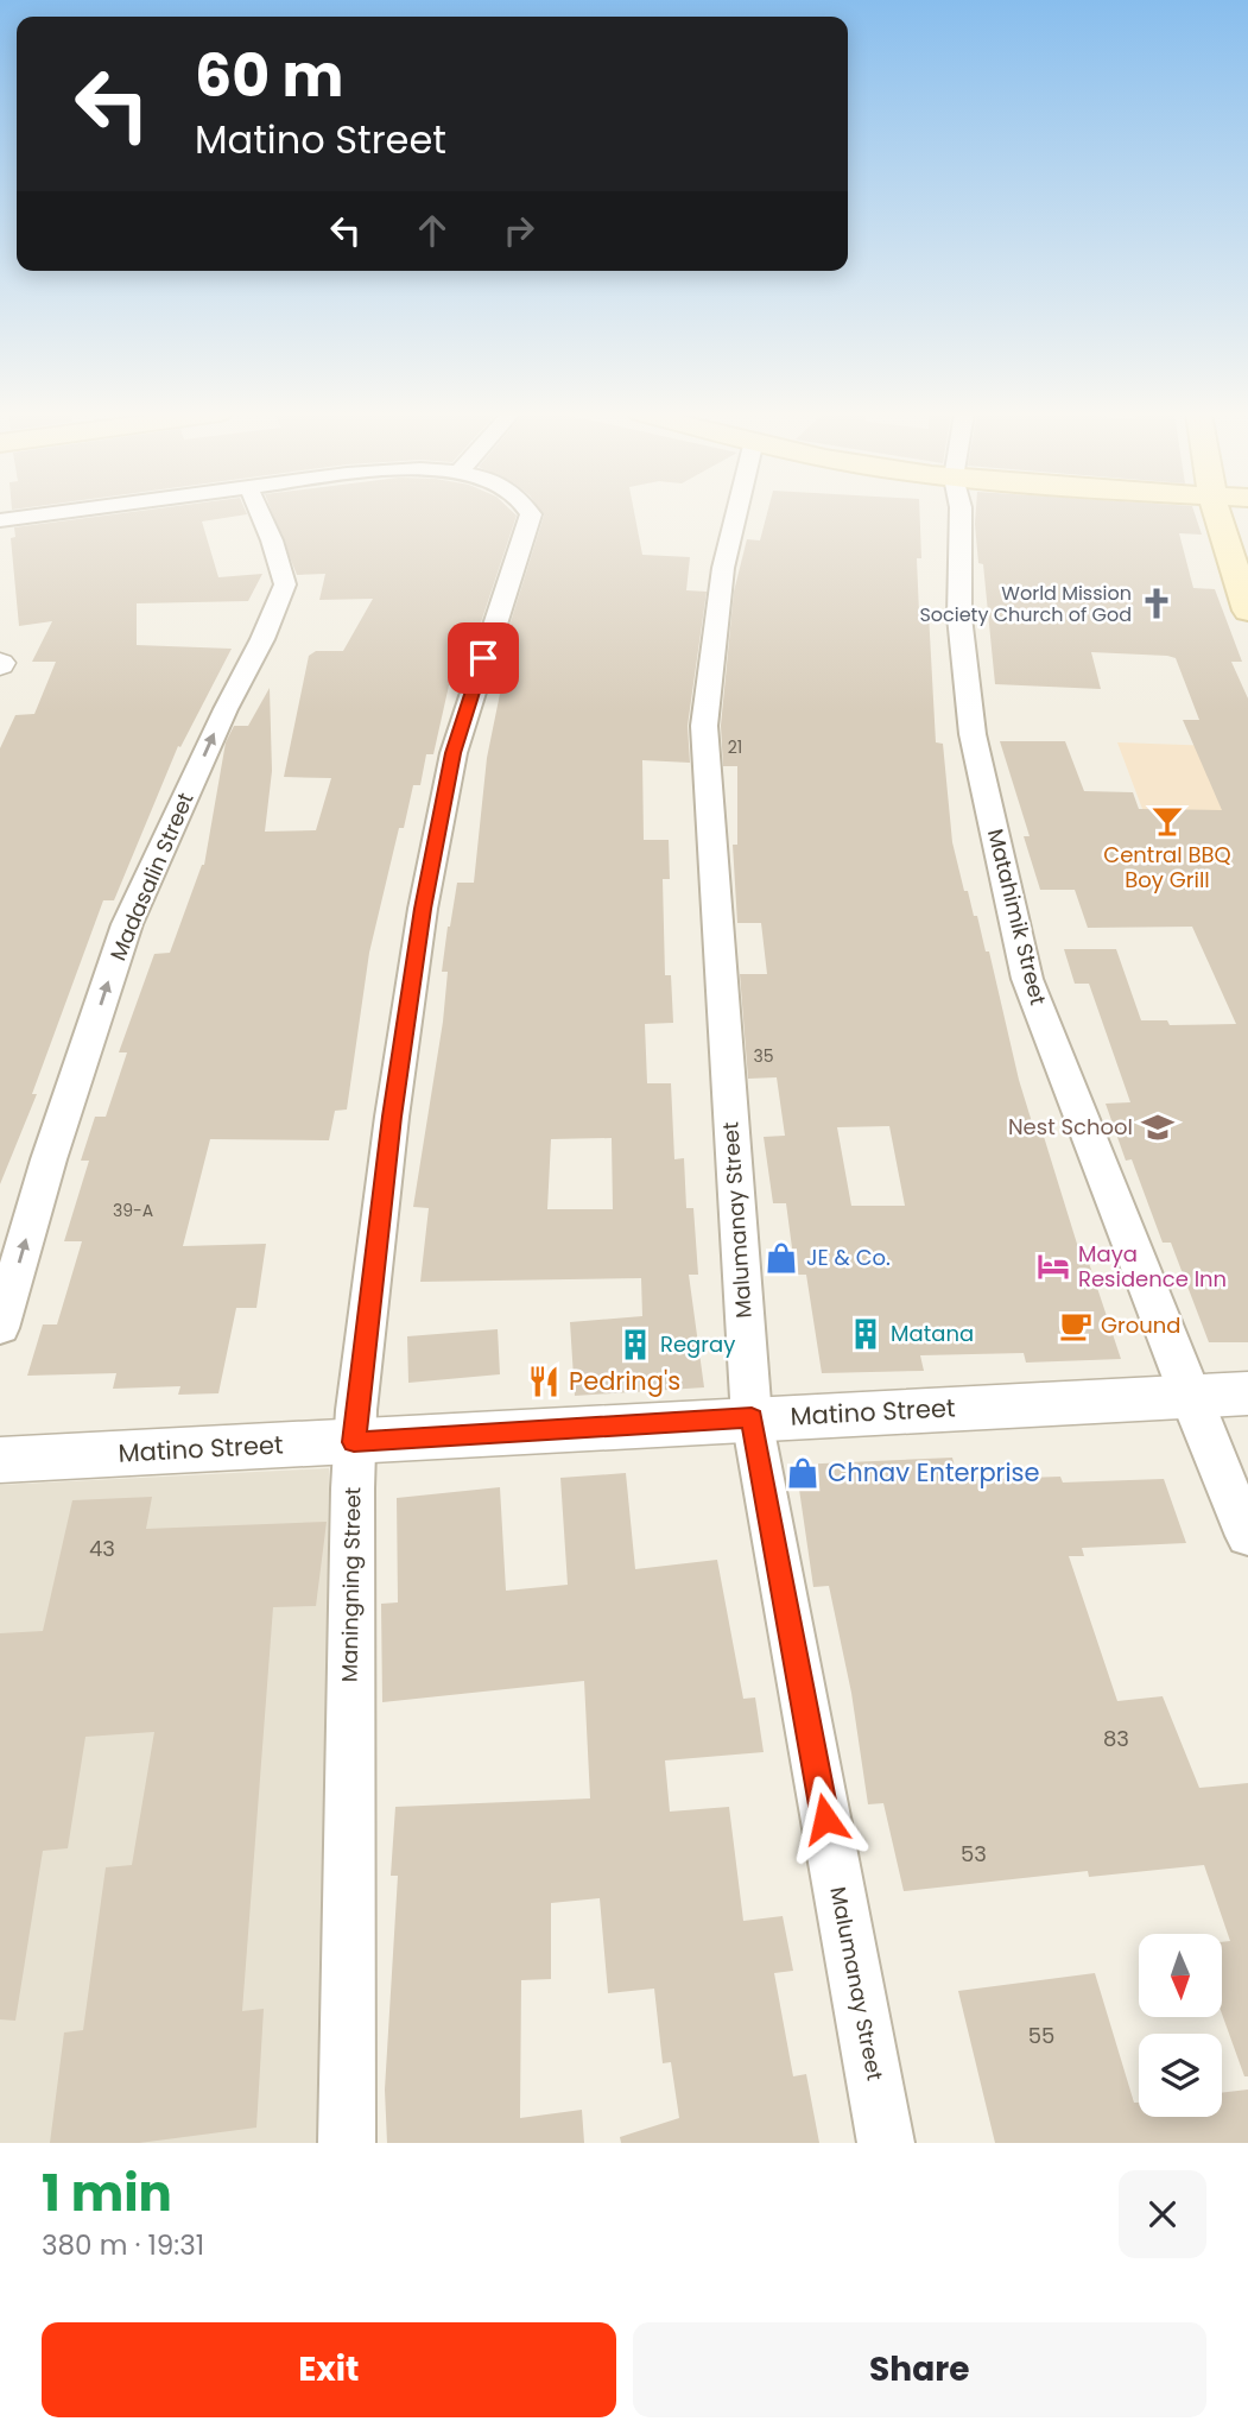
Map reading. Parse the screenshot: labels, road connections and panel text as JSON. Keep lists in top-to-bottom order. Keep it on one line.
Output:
{"streets":{"street":["Madasalin Street","Matahimik Street","Malumanay Street","Matino Street","Maningning Street"]},"crossings":[["Matahimik Street","Matino Street"],["Malumanay Street","Matino Street"],["Matino Street","Maningning Street"]],"one_way":["Madasalin Street"],"places":{"church":["World Mission Society Church of God"],"bar":["Central BBQ Boy Grill"],"school or university":["Nest School"],"shop":["JE & Co.","Chnav Enterprise"],"hotel":["Maya Residence Inn"],"cafe":["Ground"],"building":["Matana","Regray"],"restaurant":["Pedring's"]},"house_numbers":["21","35","39-A","43","83","53","55"],"north":"bottom","page":{"turn":["60 m","Matino Street"],"heading":["1 min","380 m · 19:31"],"buttons":["Exit","Share"]}}
